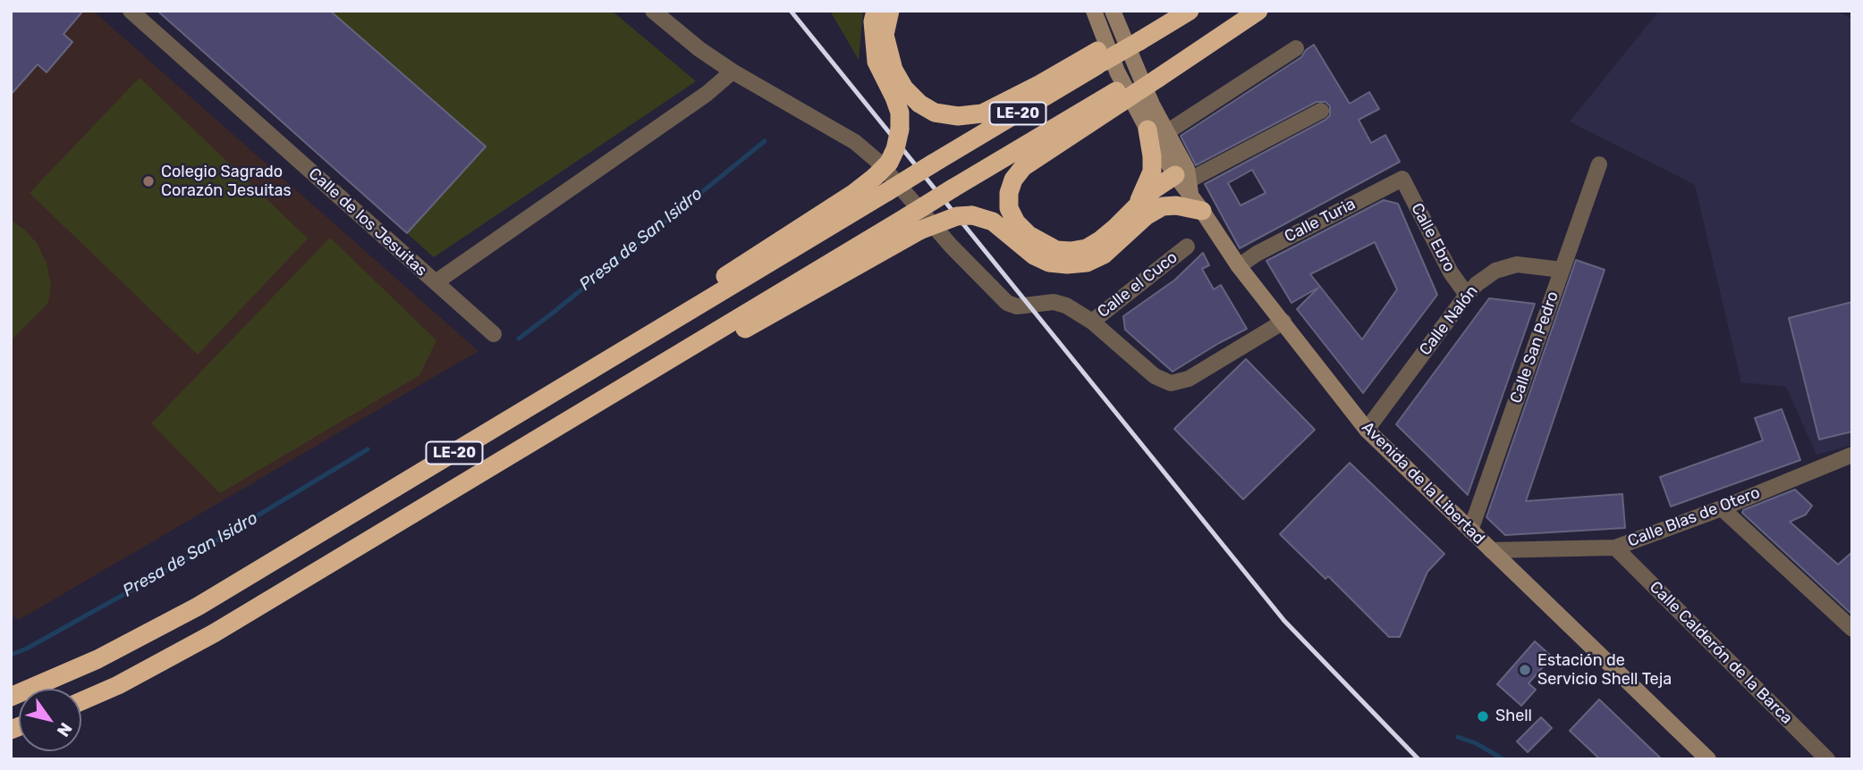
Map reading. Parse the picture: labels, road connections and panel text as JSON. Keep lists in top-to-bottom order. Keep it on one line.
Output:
{"streets":{"highway":["LE-20"],"main road":["Avenida de la Libertad"],"street":["Calle Turia","Calle de los Jesuitas","Calle Ebro","Calle el Cuco","Calle Nalón","Calle San Pedro","Calle Blas de Otero","Calle Calderón de la Barca"]},"crossings":[["Calle Turia","Calle Ebro"],["Calle Turia","Avenida de la Libertad"],["Calle Ebro","Calle Nalón"],["Calle el Cuco","Avenida de la Libertad"],["Calle Nalón","Calle San Pedro"],["Calle Nalón","Avenida de la Libertad"],["Calle San Pedro","Avenida de la Libertad"],["Avenida de la Libertad","Calle Blas de Otero"],["Calle Blas de Otero","Calle Calderón de la Barca"]],"water":["Presa de San Isidro"],"places":["Colegio Sagrado Corazón Jesuitas","Estación de Servicio Shell Teja","Shell"],"north":"bottom right"}
